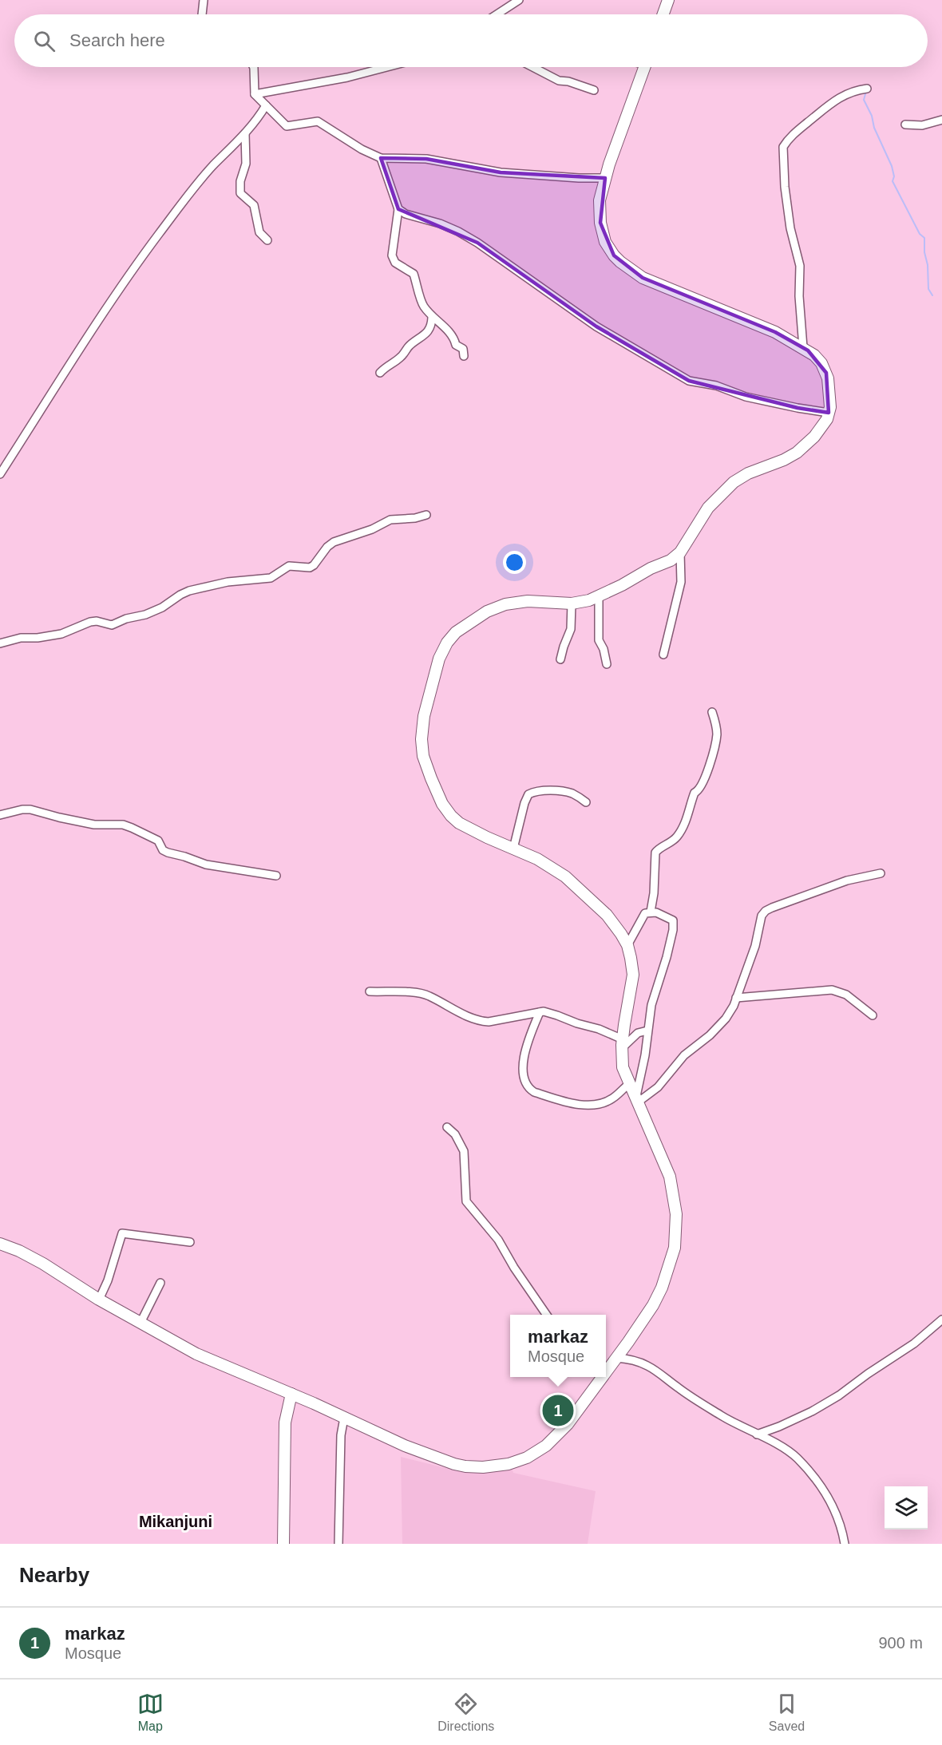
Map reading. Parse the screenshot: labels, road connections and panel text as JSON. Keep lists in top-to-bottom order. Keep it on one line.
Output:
{"districts":["Mikanjuni"],"page":{"search":"Search here","popup":["markaz","Mosque"],"pins":"1","heading":"Nearby","list":[{"mark":"1","name":"markaz","note":"Mosque","value":"900 m"}],"nav":["Map","Directions","Saved"]}}
